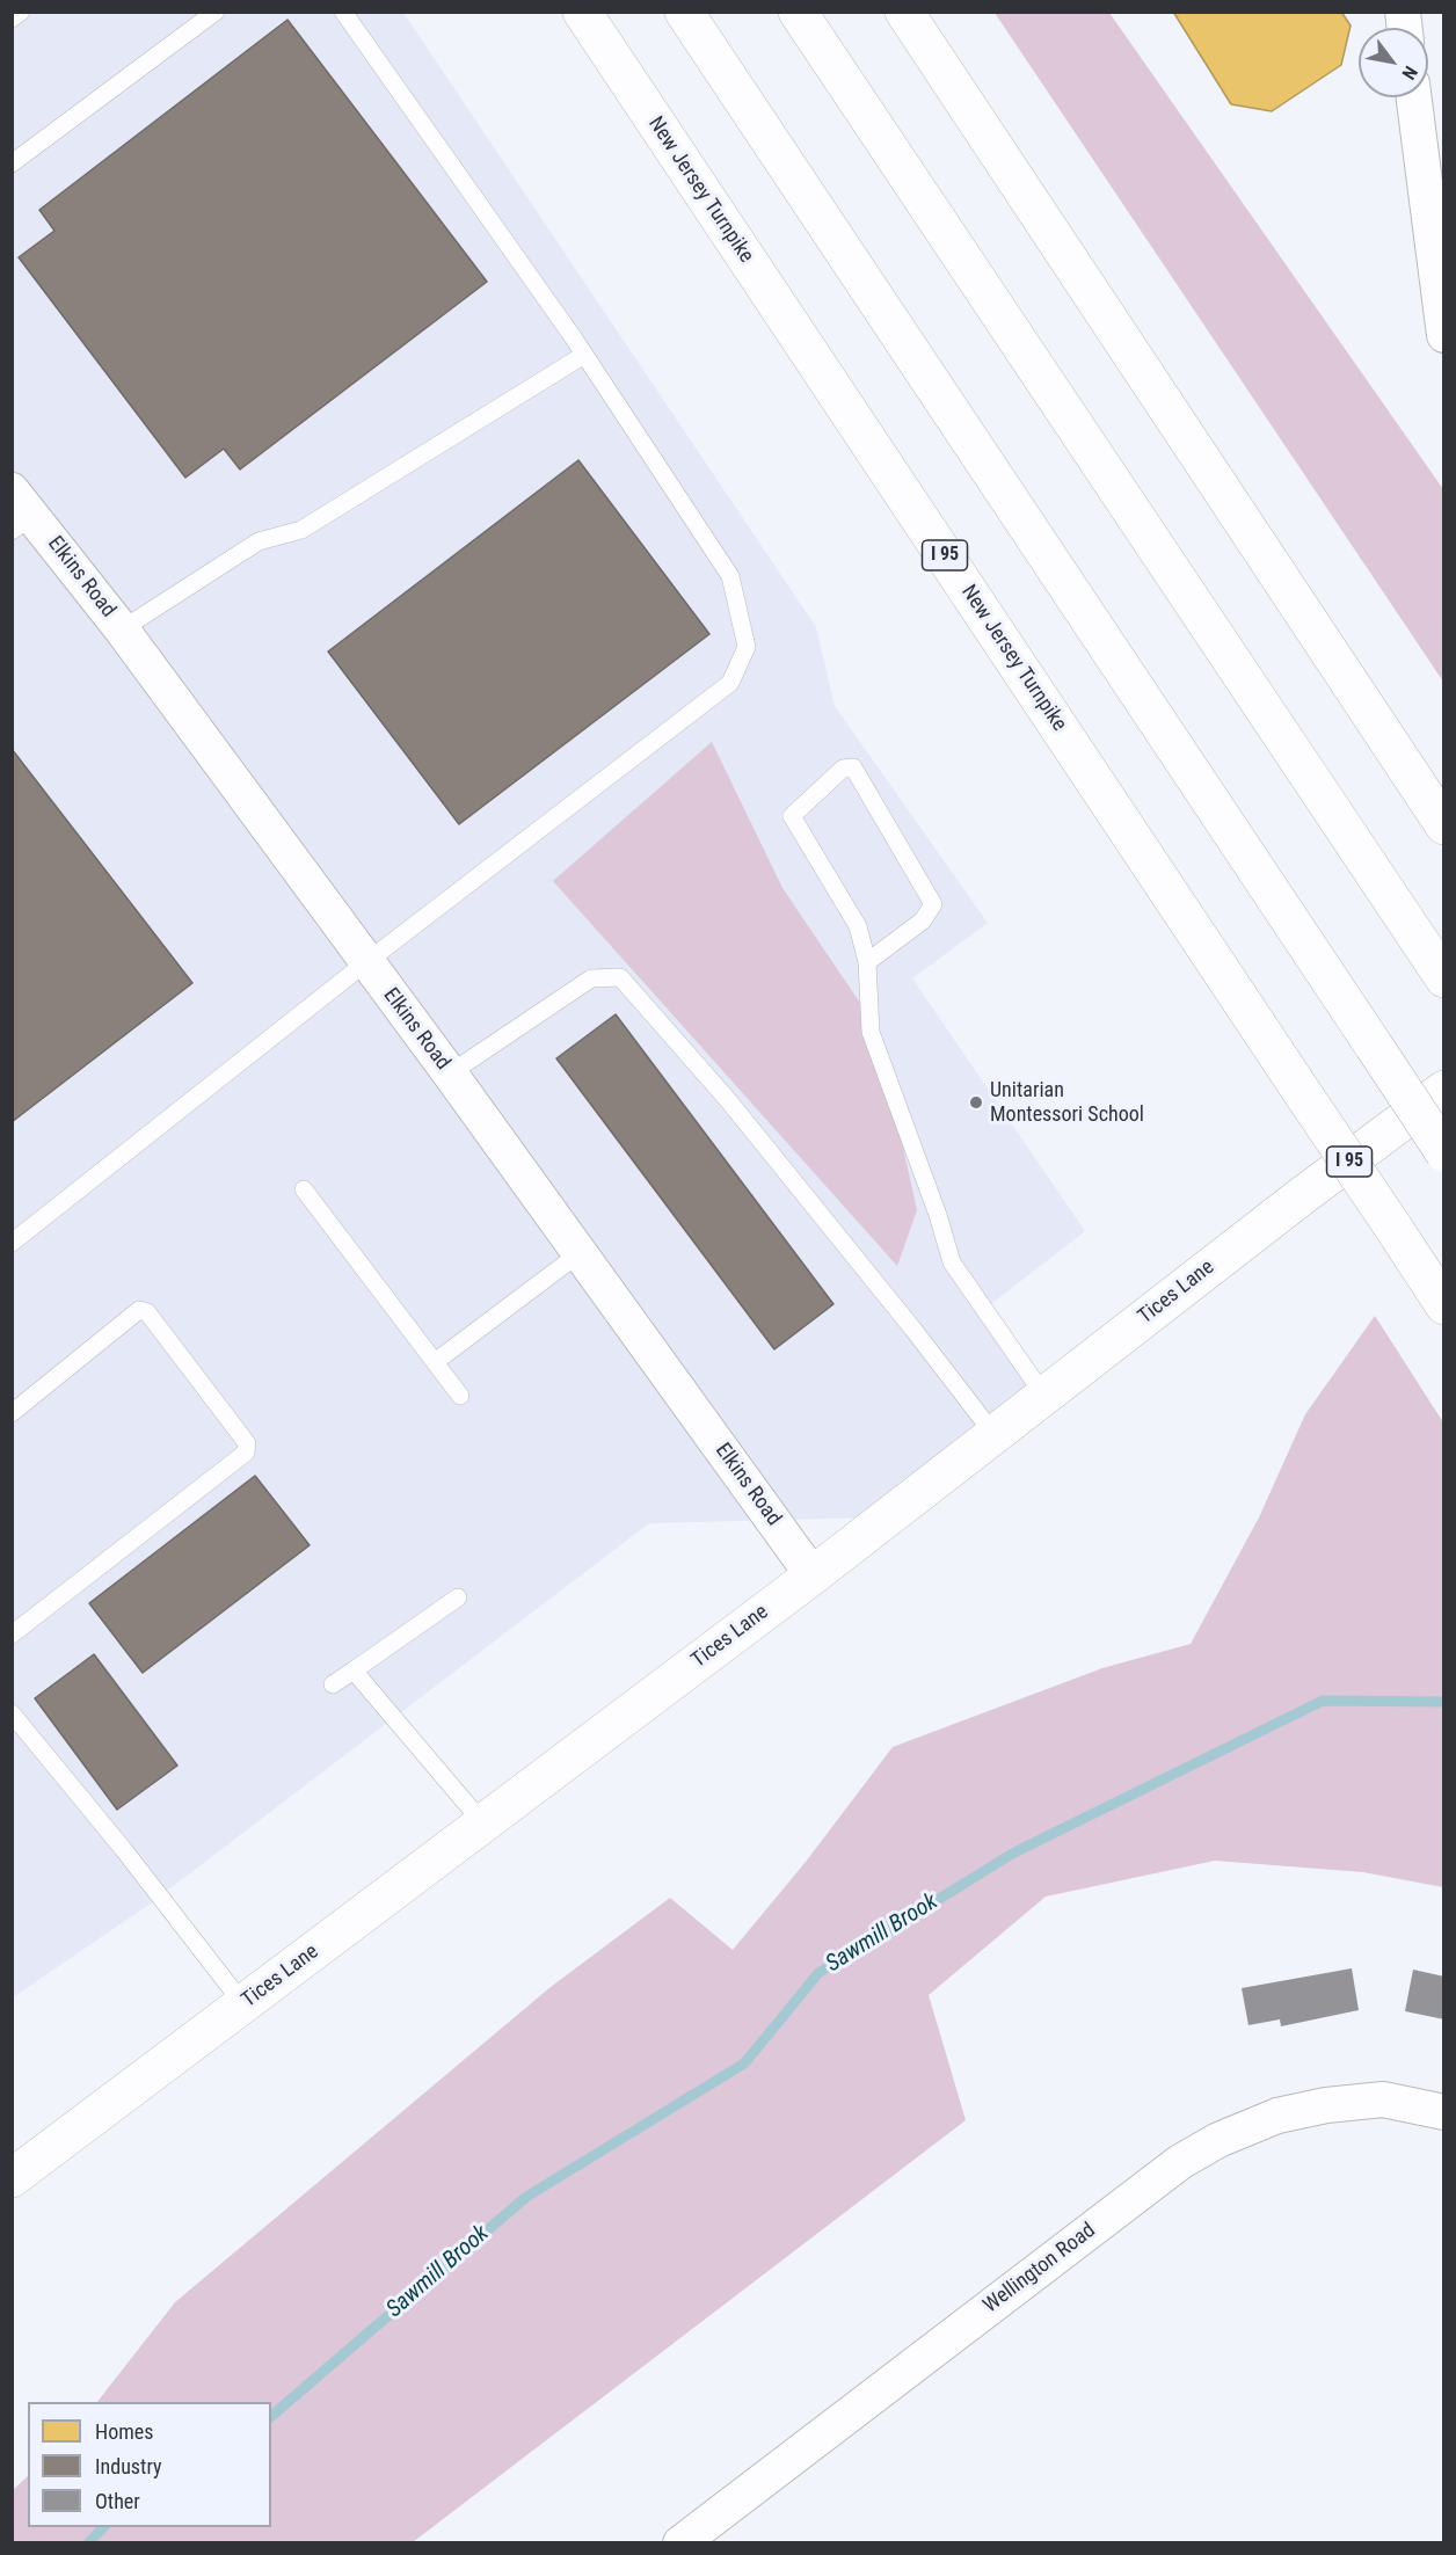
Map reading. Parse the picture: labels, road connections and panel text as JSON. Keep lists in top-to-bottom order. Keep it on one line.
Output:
{"streets":{"main road":["New Jersey Turnpike","I 95","Tices Lane"],"street":["Elkins Road","Wellington Road"]},"crossings":[["Elkins Road","Tices Lane"]],"water":["Sawmill Brook"],"places":["Unitarian Montessori School"],"legend":["Homes","Industry","Other"],"north":"bottom right"}
